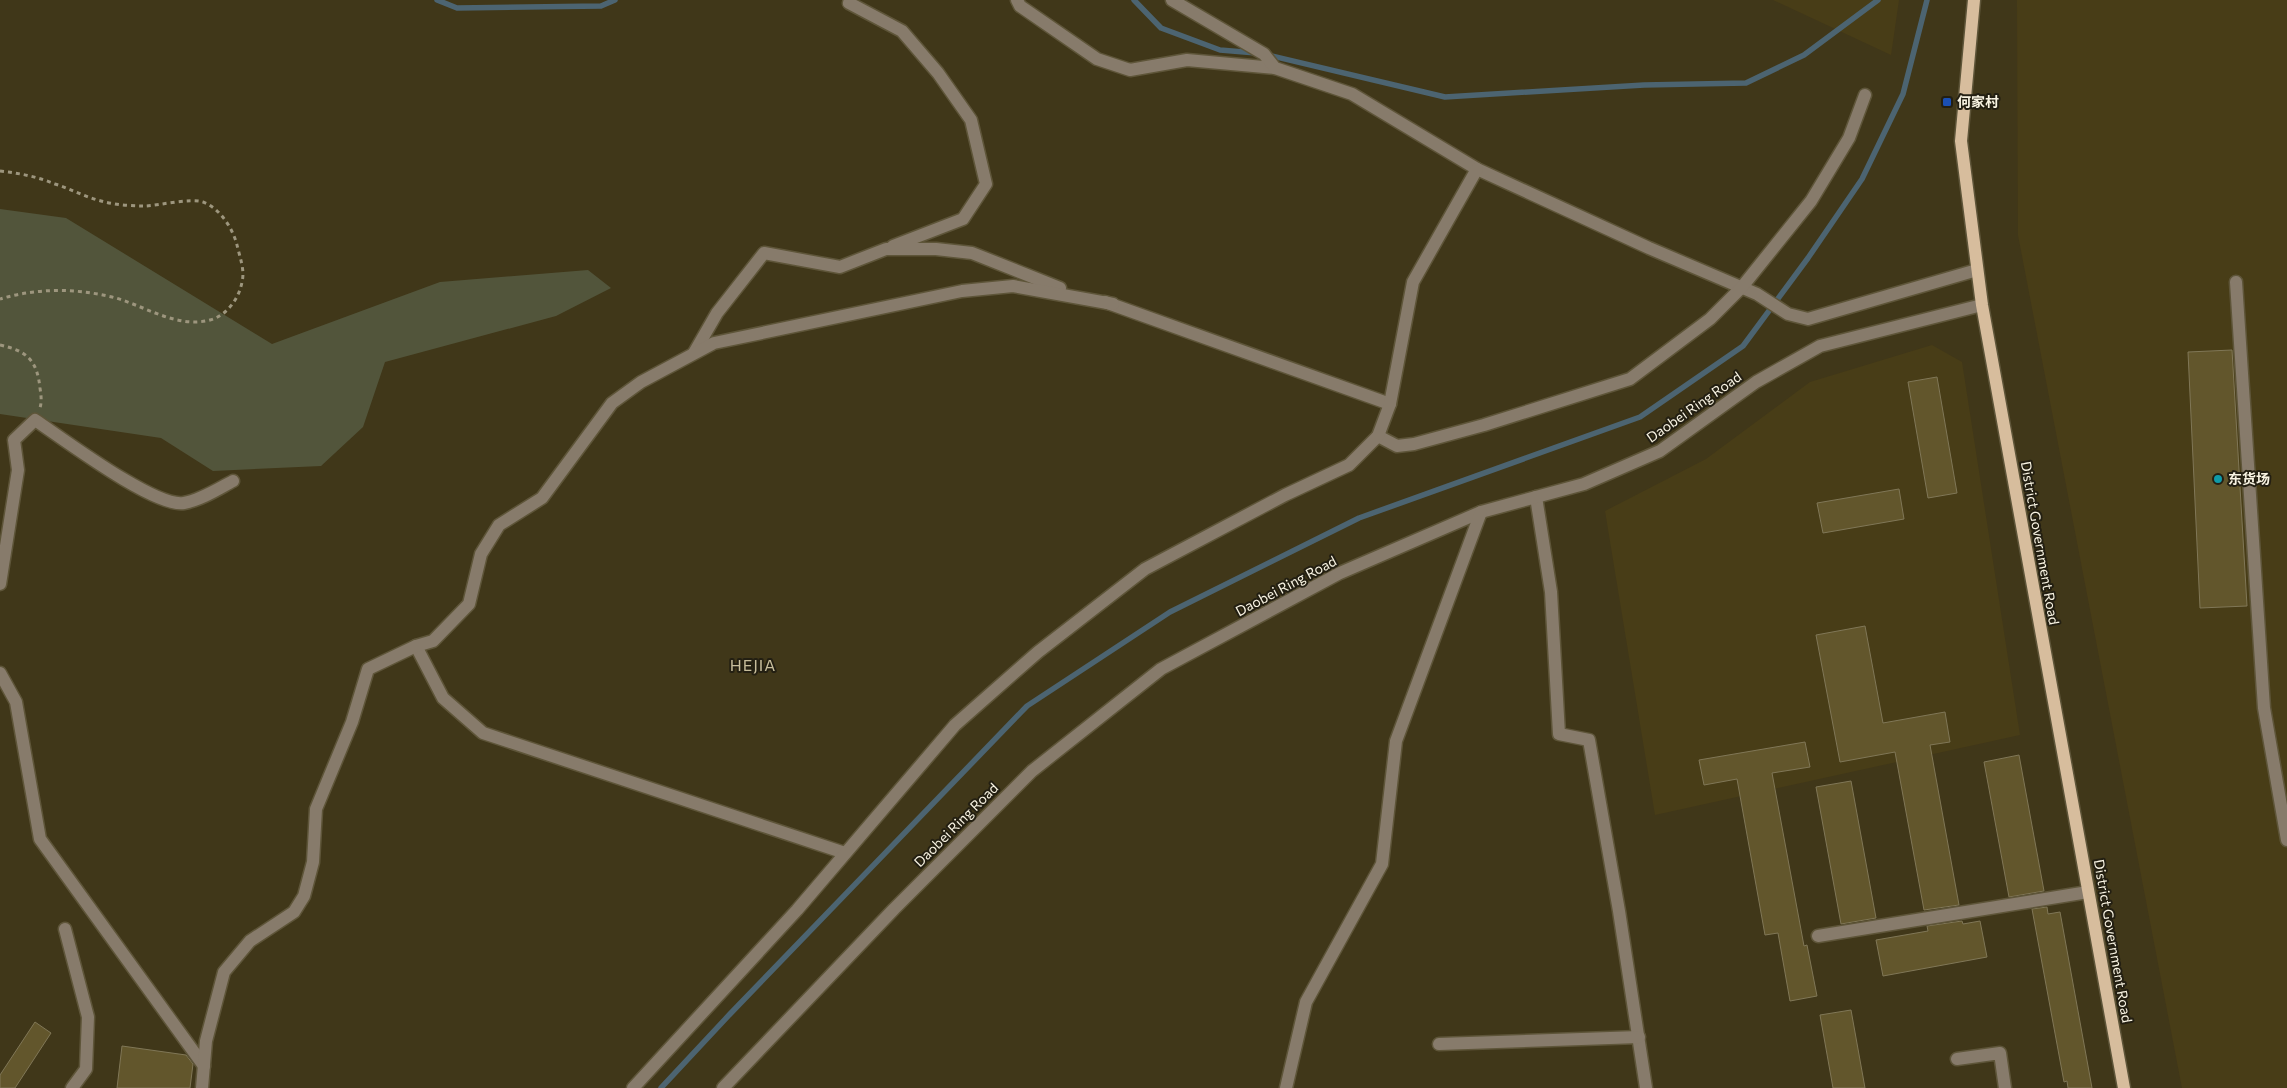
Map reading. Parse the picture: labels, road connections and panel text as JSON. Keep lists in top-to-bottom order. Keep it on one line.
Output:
{"streets":{"main road":["District Government Road"],"street":["Daobei Ring Road"]},"crossings":[["Daobei Ring Road","District Government Road"]],"districts":["HEJIA"],"places":{"transit":["何家村"],"other":["东货场"]}}
